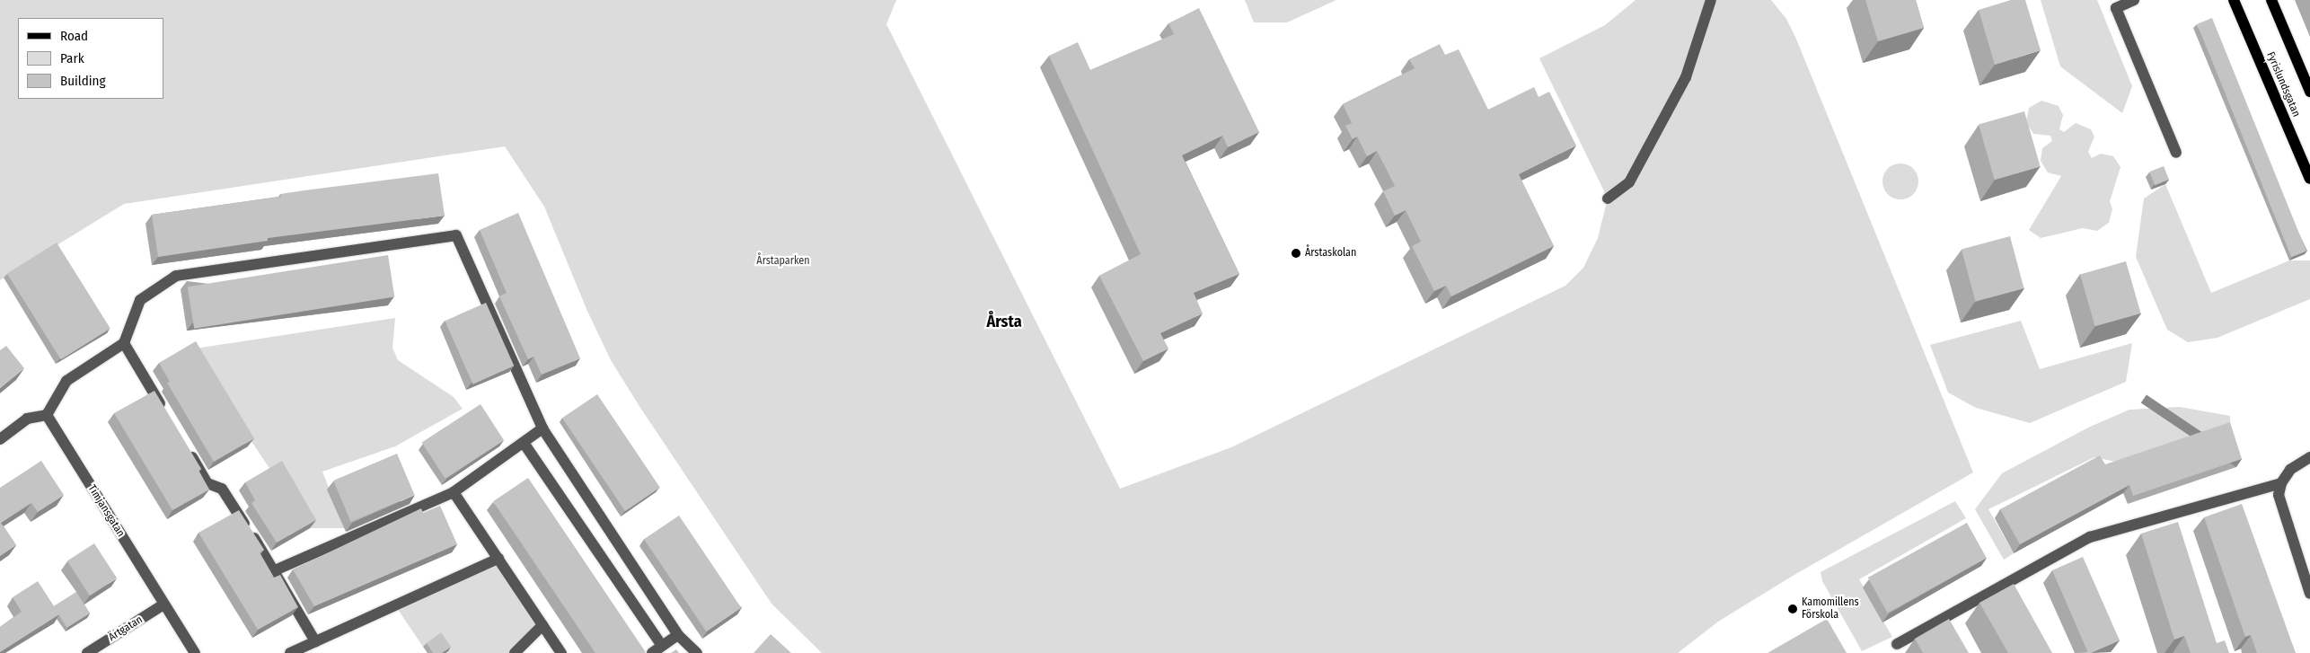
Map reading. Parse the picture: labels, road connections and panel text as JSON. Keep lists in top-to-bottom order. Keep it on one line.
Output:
{"streets":{"main road":["Fyrislundsgatan"],"street":["Timjansgatan","Ärtgatan"]},"crossings":[["Timjansgatan","Ärtgatan"]],"districts":["Årsta"],"parks":["Årstaparken"],"places":["Årstaskolan","Kamomillens Förskola"],"legend":["Road","Park","Building"]}
